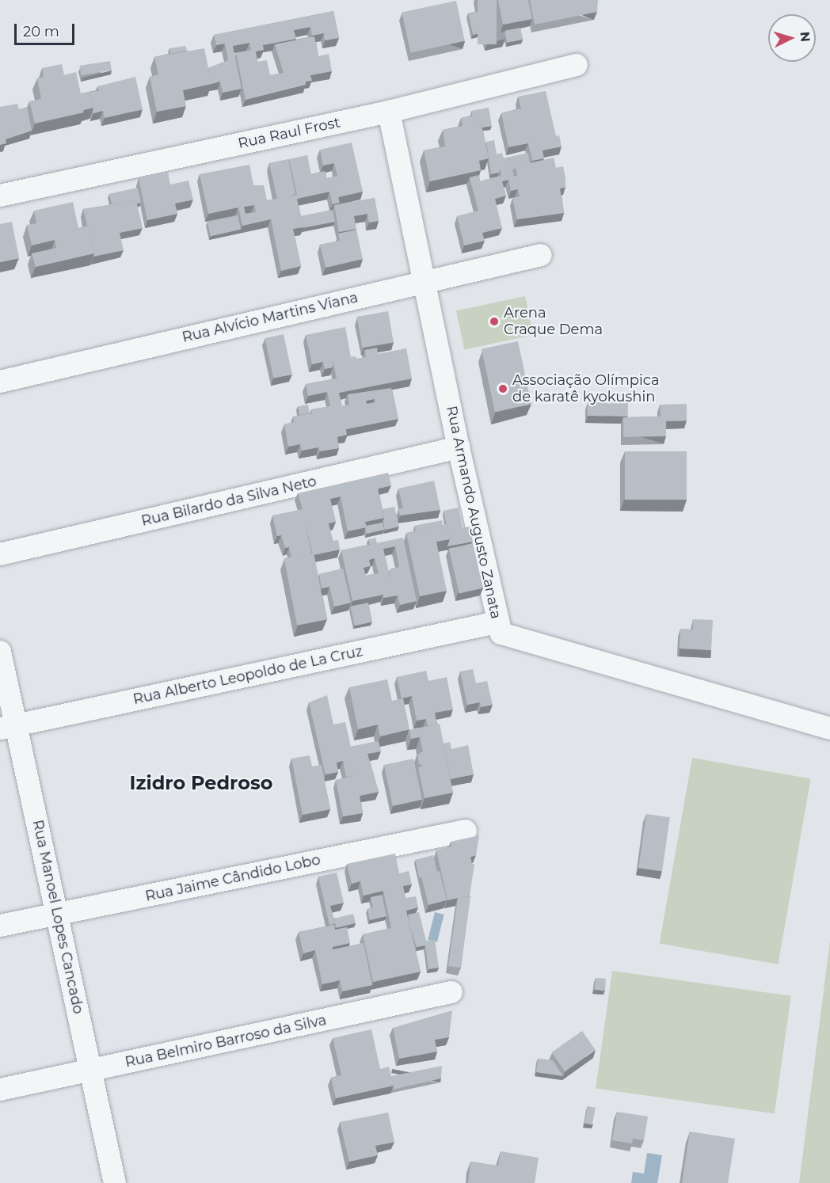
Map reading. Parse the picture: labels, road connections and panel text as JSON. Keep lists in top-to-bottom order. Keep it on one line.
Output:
{"streets":{"street":["Rua Raul Frost","Rua Alvício Martins Viana","Rua Bilardo da Silva Neto","Rua Armando Augusto Zanata","Rua Alberto Leopoldo de La Cruz","Rua Jaime Cândido Lobo","Rua Manoel Lopes Cancado","Rua Belmiro Barroso da Silva"]},"crossings":[["Rua Raul Frost","Rua Armando Augusto Zanata"],["Rua Alvício Martins Viana","Rua Armando Augusto Zanata"],["Rua Bilardo da Silva Neto","Rua Armando Augusto Zanata"],["Rua Armando Augusto Zanata","Rua Alberto Leopoldo de La Cruz"],["Rua Alberto Leopoldo de La Cruz","Rua Manoel Lopes Cancado"],["Rua Jaime Cândido Lobo","Rua Manoel Lopes Cancado"],["Rua Manoel Lopes Cancado","Rua Belmiro Barroso da Silva"]],"districts":["Izidro Pedroso"],"places":["Arena Craque Dema","Associação Olímpica de karatê kyokushin"],"scale_bar":"20 m","north":"right"}
